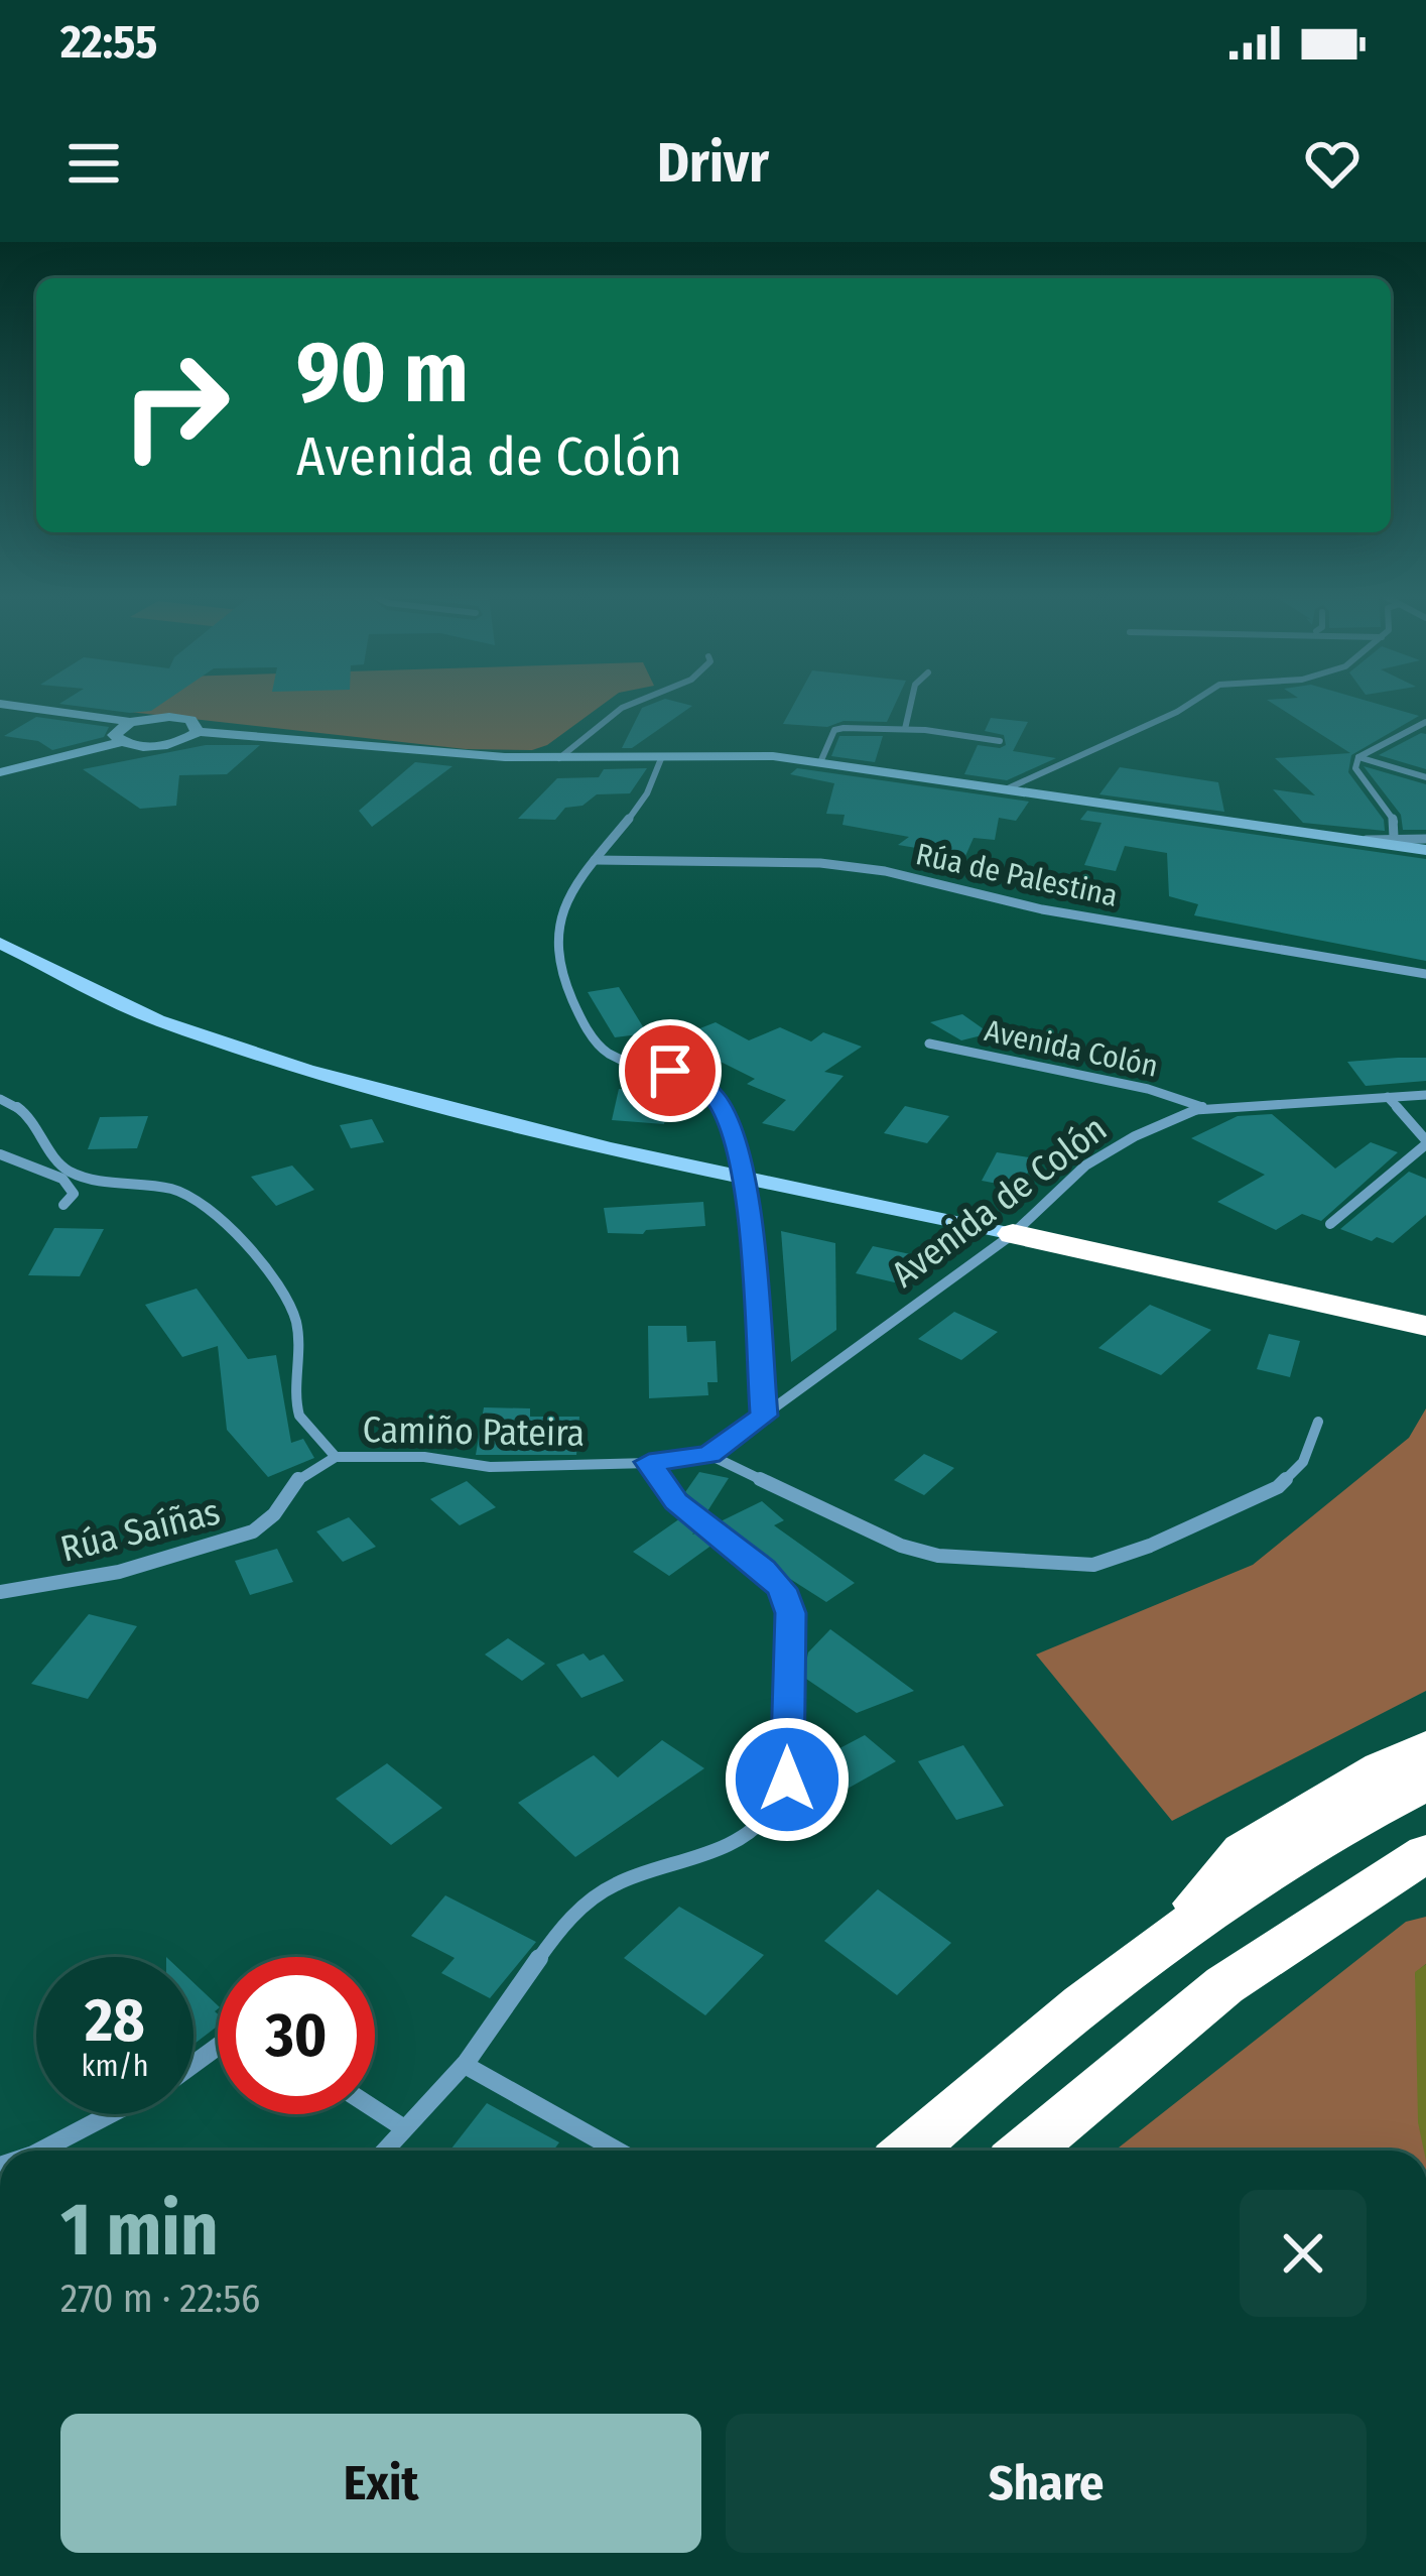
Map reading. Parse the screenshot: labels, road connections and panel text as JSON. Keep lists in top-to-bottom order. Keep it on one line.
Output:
{"streets":{"street":["Rúa de Palestina","Avenida Colón","Avenida de Colón","Camiño Pateira","Rúa Saíñas"]},"crossings":[["Avenida Colón","Avenida de Colón"],["Avenida de Colón","Camiño Pateira"],["Camiño Pateira","Rúa Saíñas"]],"page":{"status":"22:55","header":"Drivr","turn":["90 m","Avenida de Colón"],"speed":"28 km/h","limit":"30","heading":["1 min","270 m · 22:56"],"buttons":["Exit","Share"]}}
